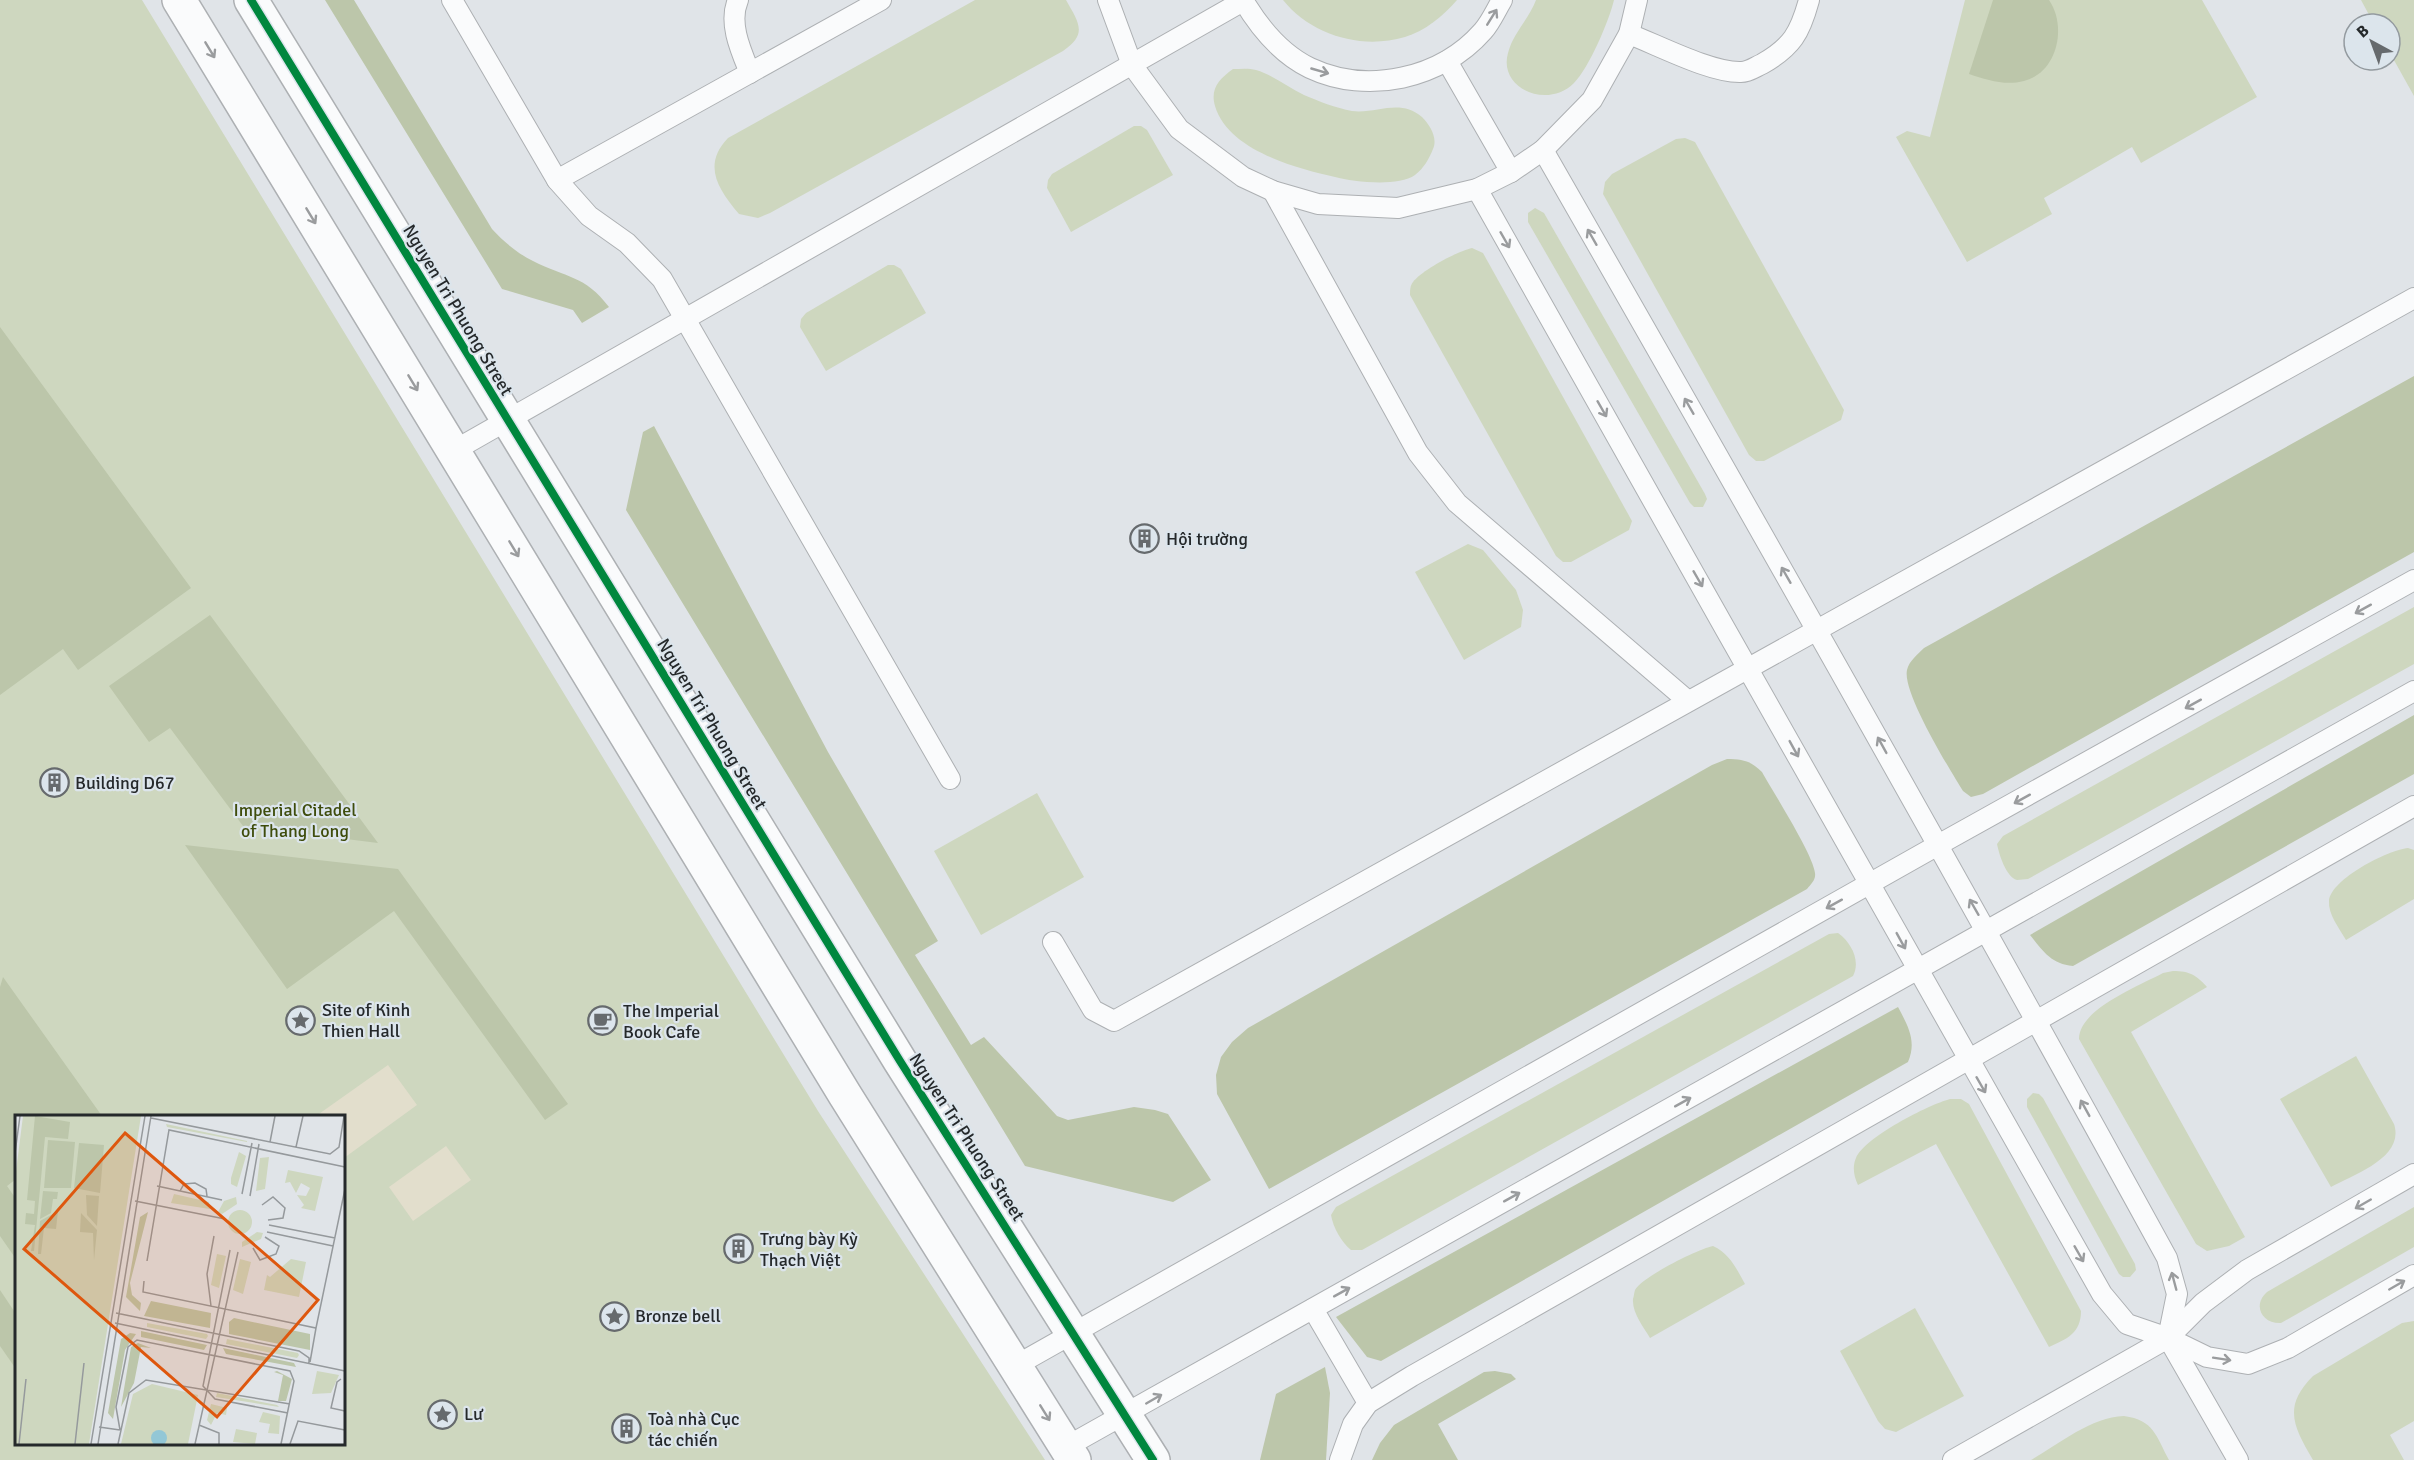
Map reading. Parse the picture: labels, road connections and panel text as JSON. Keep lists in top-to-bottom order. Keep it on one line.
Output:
{"streets":{"street":["Nguyen Tri Phuong Street"]},"parks":["Imperial Citadel of Thang Long"],"places":{"building":["Hội trường","Building D67","Trưng bày Kỳ Thạch Việt","Toà nhà Cục tác chiến"],"place":["Site of Kinh Thien Hall","Bronze bell","Lư"],"cafe":["The Imperial Book Cafe"]},"north":"top left"}
